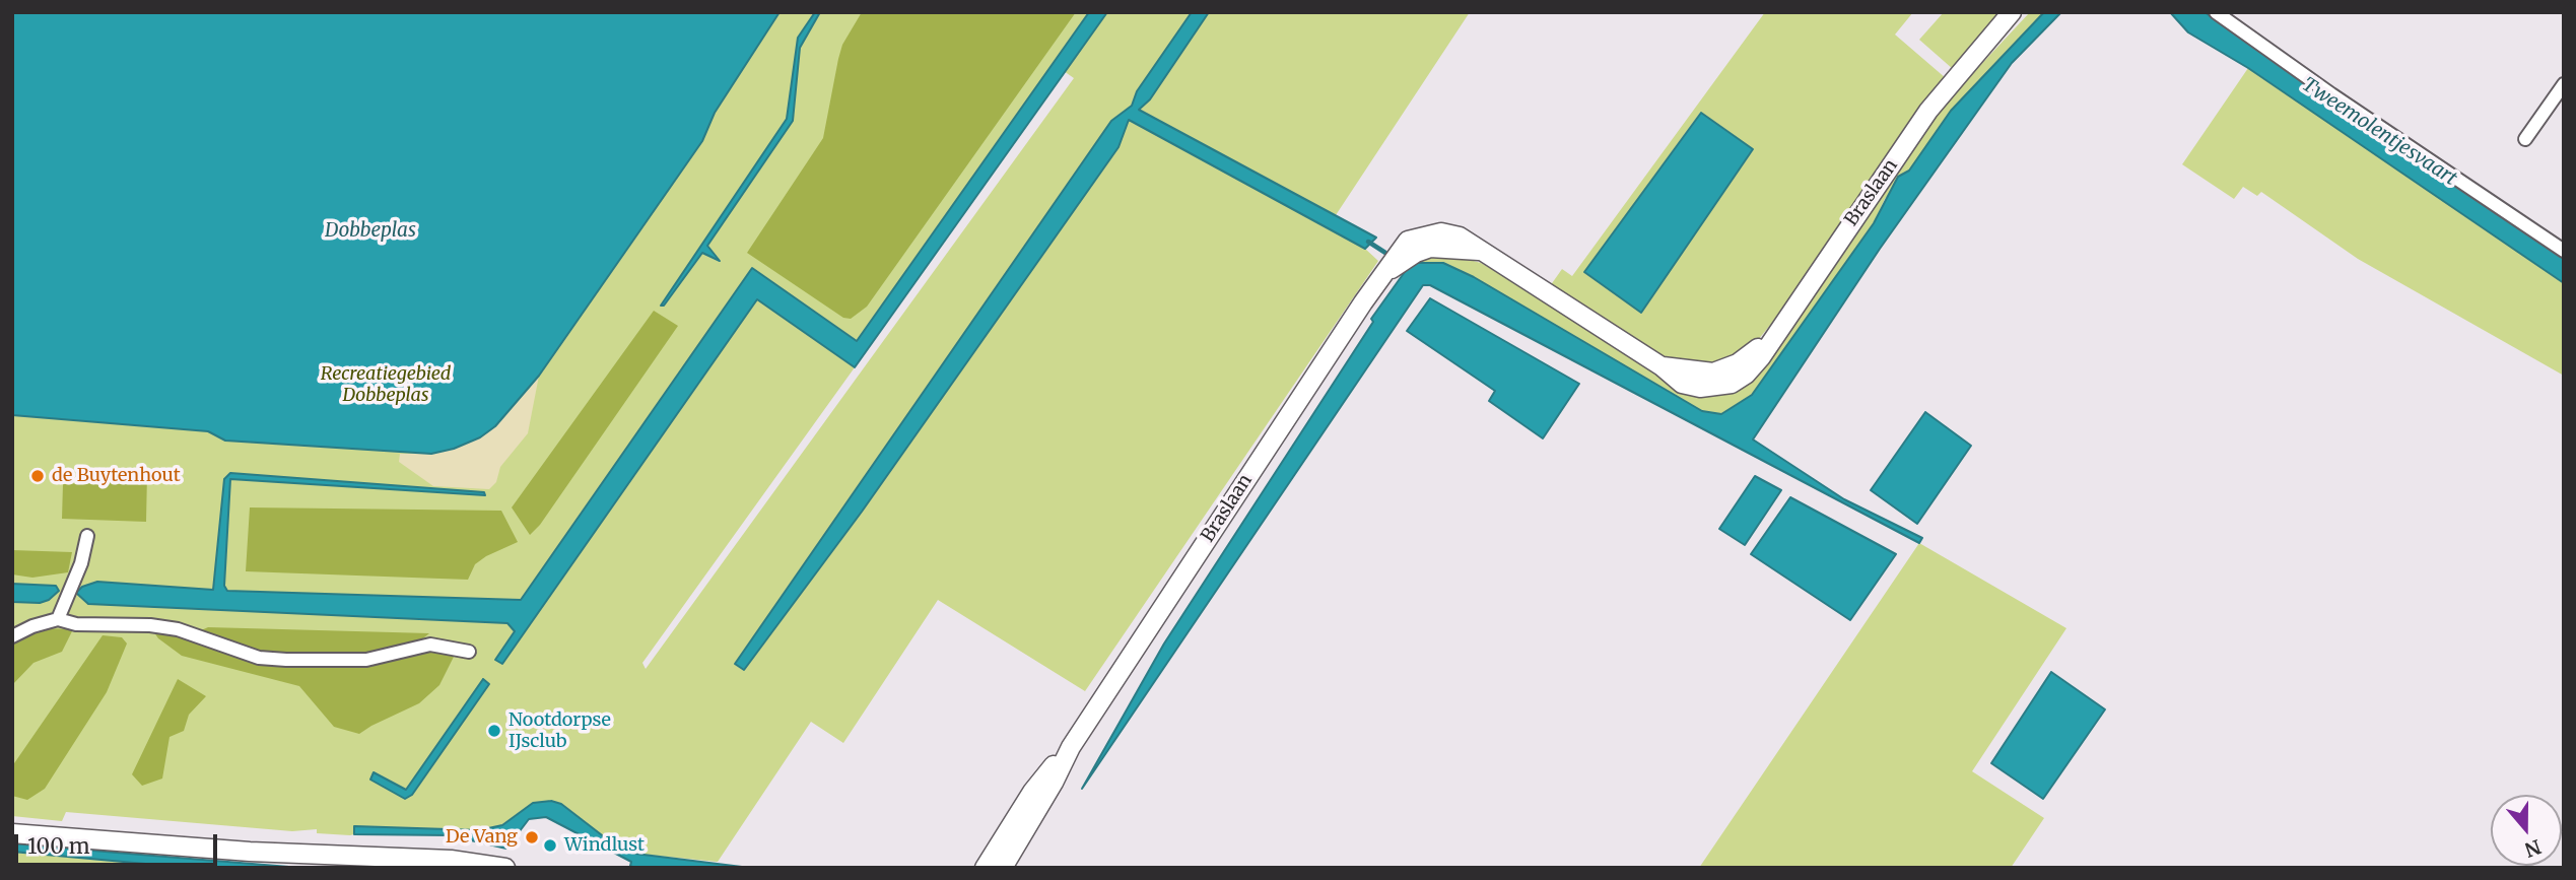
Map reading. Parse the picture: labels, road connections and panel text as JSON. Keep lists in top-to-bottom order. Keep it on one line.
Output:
{"streets":{"main road":["Braslaan"]},"water":["Tweemolentjesvaart","Dobbeplas"],"parks":["Recreatiegebied Dobbeplas"],"places":["de Buytenhout","Nootdorpse IJsclub","De Vang","Windlust"],"scale_bar":"100 m","north":"bottom"}
